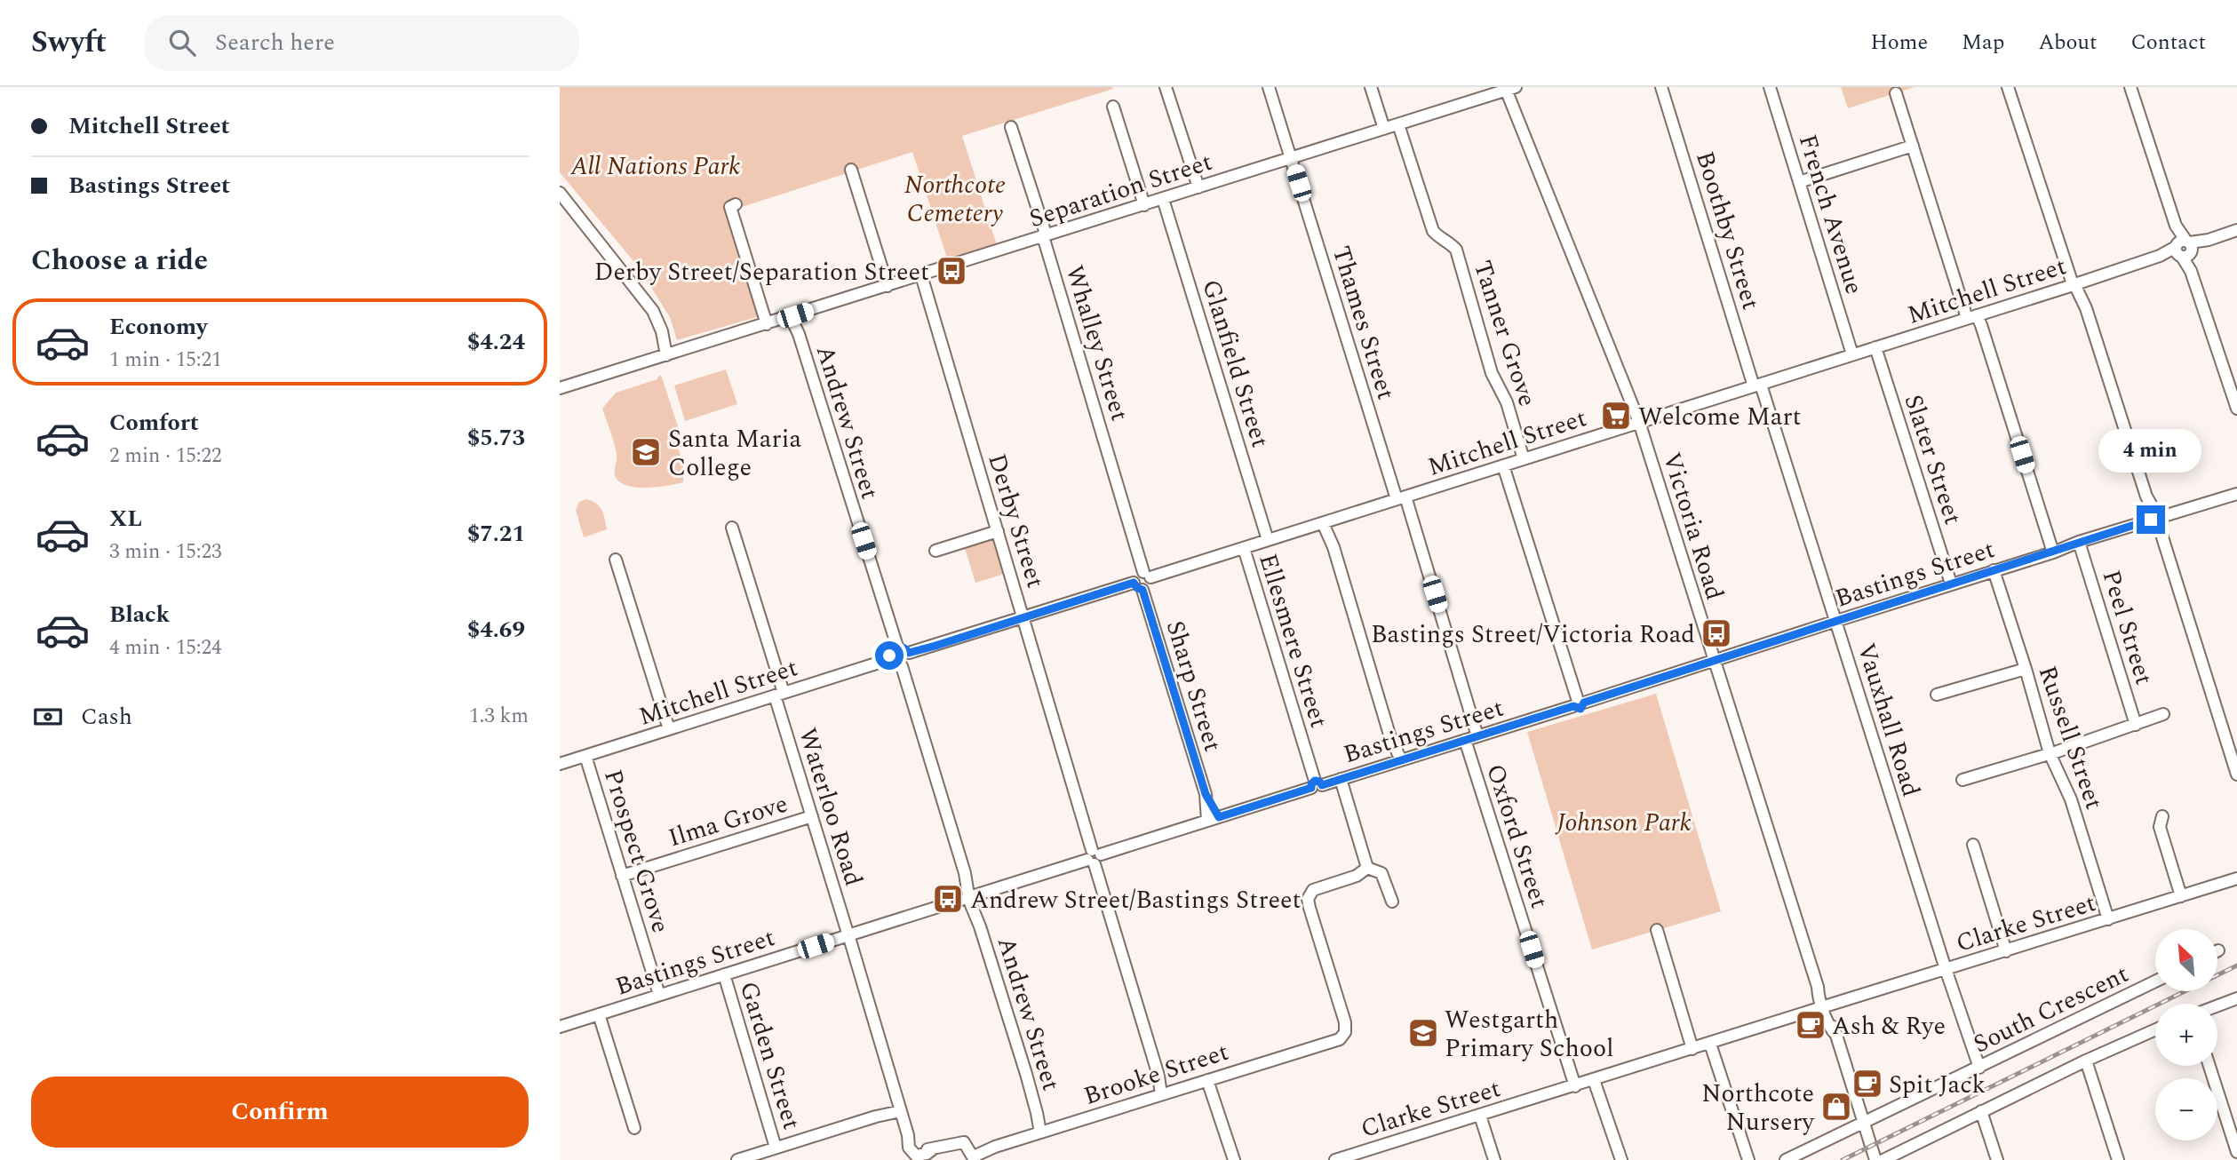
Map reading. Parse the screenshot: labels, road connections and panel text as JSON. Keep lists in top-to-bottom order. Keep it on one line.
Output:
{"streets":{"street":["Separation Street","French Avenue","Boothby Street","Mitchell Street","Thames Street","Tanner Grove","Whalley Street","Glanfield Street","Andrew Street","Slater Street","Derby Street","Victoria Road","Bastings Street","Peel Street","Ellesmere Street","Sharp Street","Vauxhall Road","Russell Street","Waterloo Road","Ilma Grove","Oxford Street","Prospect Grove","Clarke Street","South Crescent","Garden Street","Brooke Street"]},"crossings":[["Separation Street","Thames Street"],["Separation Street","Tanner Grove"],["Separation Street","Whalley Street"],["Separation Street","Glanfield Street"],["Separation Street","Andrew Street"],["Separation Street","Derby Street"],["Separation Street","Victoria Road"],["French Avenue","Mitchell Street"],["Boothby Street","Mitchell Street"],["Boothby Street","Vauxhall Road"],["Mitchell Street","Thames Street"],["Mitchell Street","Tanner Grove"],["Mitchell Street","Whalley Street"],["Mitchell Street","Glanfield Street"],["Mitchell Street","Andrew Street"],["Mitchell Street","Slater Street"],["Mitchell Street","Victoria Road"],["Mitchell Street","Ellesmere Street"],["Mitchell Street","Vauxhall Road"],["Mitchell Street","Waterloo Road"],["Mitchell Street","Prospect Grove"],["Thames Street","Bastings Street"],["Andrew Street","Bastings Street"],["Andrew Street","Brooke Street"],["Slater Street","Bastings Street"],["Derby Street","Bastings Street"],["Derby Street","Brooke Street"],["Victoria Road","Bastings Street"],["Victoria Road","Clarke Street"],["Victoria Road","South Crescent"],["Bastings Street","Peel Street"],["Bastings Street","Ellesmere Street"],["Bastings Street","Sharp Street"],["Bastings Street","Vauxhall Road"],["Bastings Street","Russell Street"],["Bastings Street","Waterloo Road"],["Bastings Street","Oxford Street"],["Bastings Street","Prospect Grove"],["Bastings Street","Garden Street"],["Vauxhall Road","Clarke Street"],["Vauxhall Road","South Crescent"],["Russell Street","Clarke Street"],["Waterloo Road","Ilma Grove"],["Waterloo Road","Brooke Street"],["Ilma Grove","Prospect Grove"],["Oxford Street","Clarke Street"]],"parks":["All Nations Park","Northcote Cemetery","Johnson Park"],"places":{"bus stop":["Derby Street/Separation Street","Bastings Street/Victoria Road","Andrew Street/Bastings Street"],"supermarket":["Welcome Mart"],"school or university":["Santa Maria College","Westgarth Primary School"],"cafe":["Ash & Rye","Spit Jack"],"shop":["Northcote Nursery"]},"north":"top left","page":{"header":"Swyft","search":"Search here","nav":["Home","Map","About","Contact"],"banner":["Mitchell Street","Bastings Street"],"heading":"Choose a ride","list":[{"name":"Economy","note":"1 min · 15:21","value":"$4.24"},{"name":"Comfort","note":"2 min · 15:22","value":"$5.73"},{"name":"XL","note":"3 min · 15:23","value":"$7.21"},{"name":"Black","note":"4 min · 15:24","value":"$4.69"}],"bubble":"4 min","pay":["Cash","1.3 km"],"map_buttons":["+","−"],"buttons":"Confirm"}}
